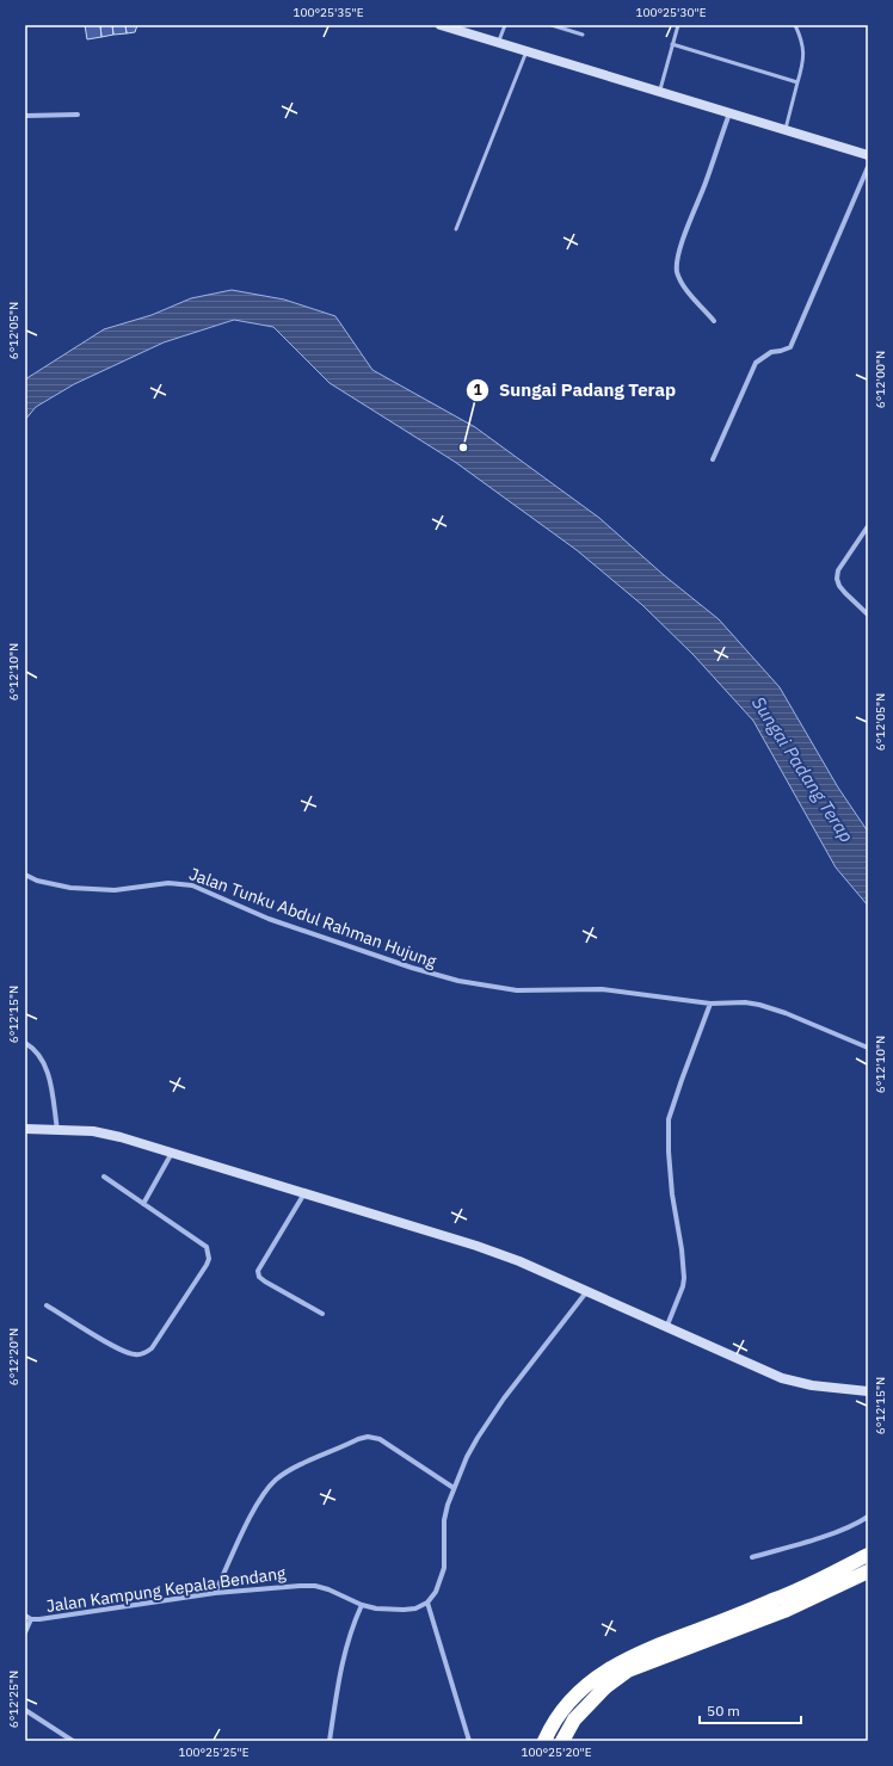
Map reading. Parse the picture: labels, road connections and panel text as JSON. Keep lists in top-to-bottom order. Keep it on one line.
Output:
{"streets":{"street":["Jalan Tunku Abdul Rahman Hujung","Jalan Kampung Kepala Bendang"]},"water":["Sungai Padang Terap"],"places":["Sungai Padang Terap"],"scale_bar":"50 m","coordinates":["100°25'35\"E","100°25'30\"E","6°12'05\"N","6°12'00\"N","6°12'10\"N","6°12'15\"N","6°12'20\"N","6°12'25\"N","100°25'25\"E","100°25'20\"E"]}
